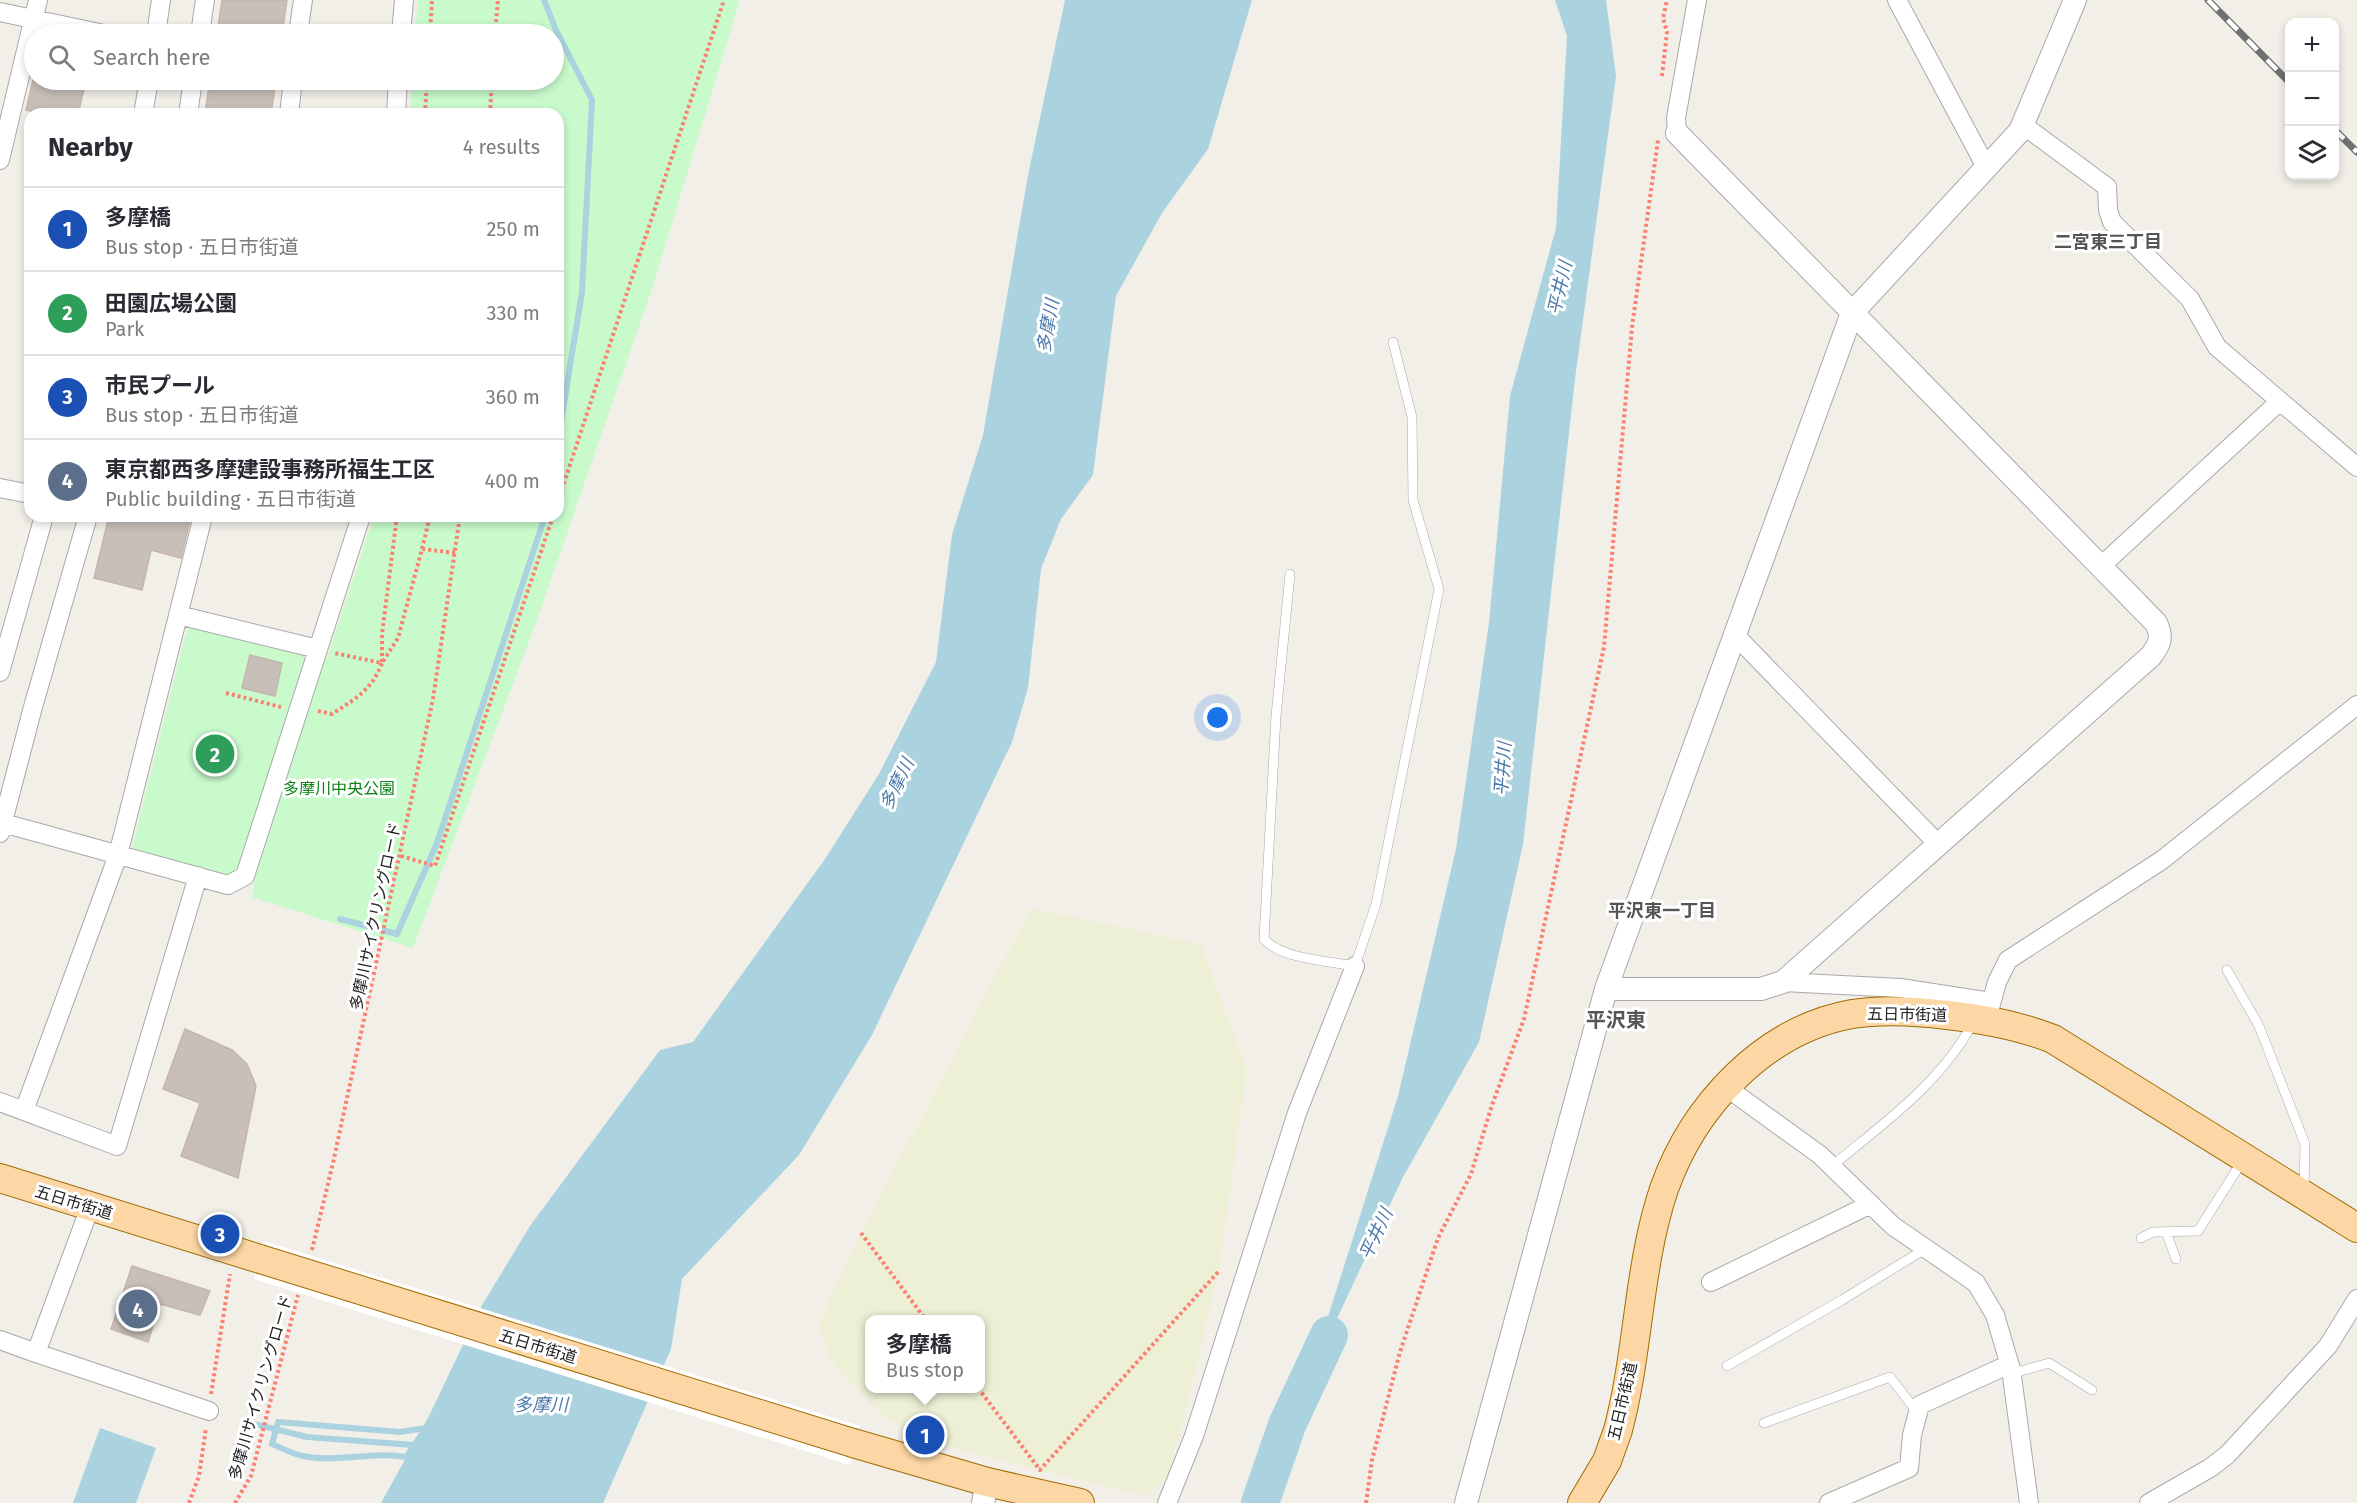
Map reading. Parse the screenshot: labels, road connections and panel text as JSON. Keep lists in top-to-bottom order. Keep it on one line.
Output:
{"streets":{"main road":["五日市街道"],"path":["多摩川サイクリングロード"]},"districts":["二宮東三丁目","平沢東一丁目","平沢東"],"water":["平井川","多摩川"],"parks":["多摩川中央公園"],"page":{"map_buttons":["+","−"],"search":"Search here","heading":["Nearby","4 results"],"list":[{"mark":"1","name":"多摩橋","note":"Bus stop · 五日市街道","value":"250 m"},{"mark":"2","name":"田園広場公園","note":"Park","value":"330 m"},{"mark":"3","name":"市民プール","note":"Bus stop · 五日市街道","value":"360 m"},{"mark":"4","name":"東京都西多摩建設事務所福生工区","note":"Public building · 五日市街道","value":"400 m"}],"pins":["2","3","4","1"],"popup":["多摩橋","Bus stop"]}}
